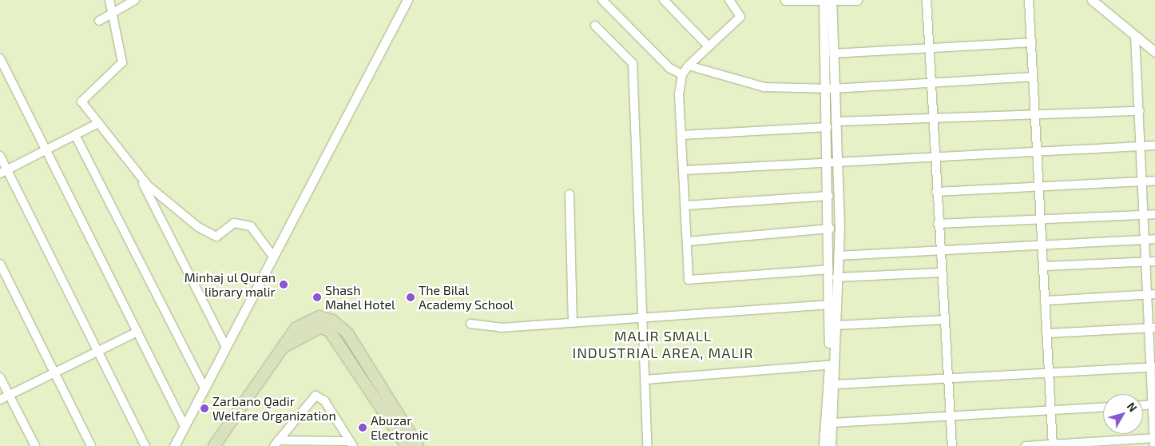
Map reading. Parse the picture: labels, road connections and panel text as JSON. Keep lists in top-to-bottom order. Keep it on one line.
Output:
{"districts":["MALIR SMALL INDUSTRIAL AREA, MALIR"],"places":["Minhaj ul Quran library malir","Shash Mahel Hotel","The Bilal Academy School","Zarbano Qadir Welfare Organization","Abuzar Electronic"],"north":"top right"}
